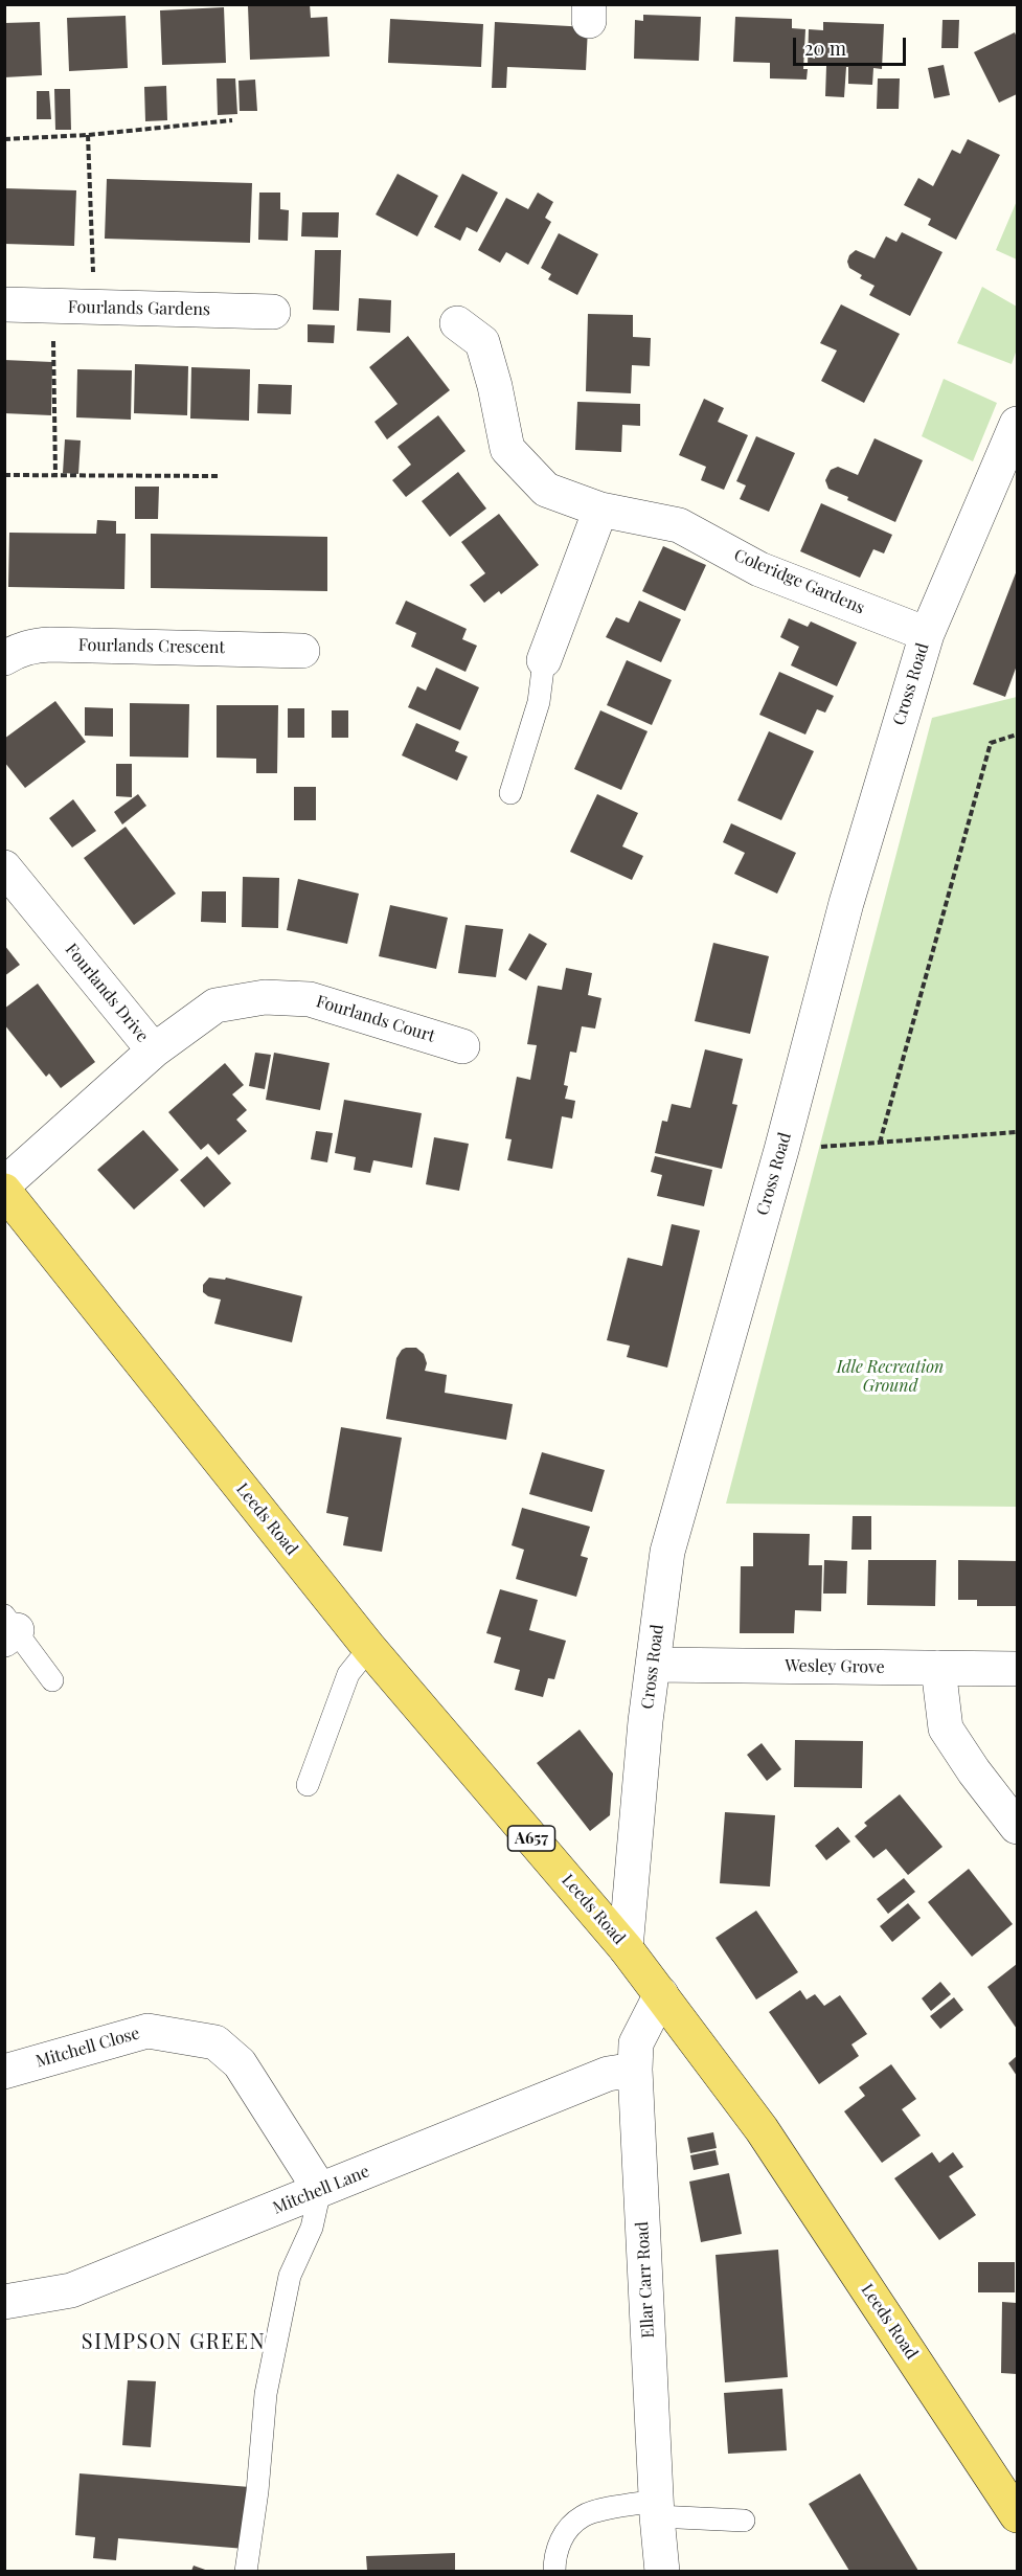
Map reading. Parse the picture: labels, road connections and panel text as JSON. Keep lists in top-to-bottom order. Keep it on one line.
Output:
{"streets":{"main road":["Leeds Road","A657"],"street":["Fourlands Gardens","Coleridge Gardens","Fourlands Crescent","Cross Road","Fourlands Drive","Fourlands Court","Wesley Grove","Mitchell Close","Mitchell Lane","Ellar Carr Road"]},"crossings":[["Coleridge Gardens","Cross Road"],["Cross Road","Leeds Road"],["Cross Road","Wesley Grove"],["Fourlands Drive","Fourlands Court"],["Leeds Road","Ellar Carr Road"],["Mitchell Close","Mitchell Lane"],["Mitchell Lane","Ellar Carr Road"]],"districts":["SIMPSON GREEN"],"parks":["Idle Recreation Ground"],"scale_bar":"20 m"}
